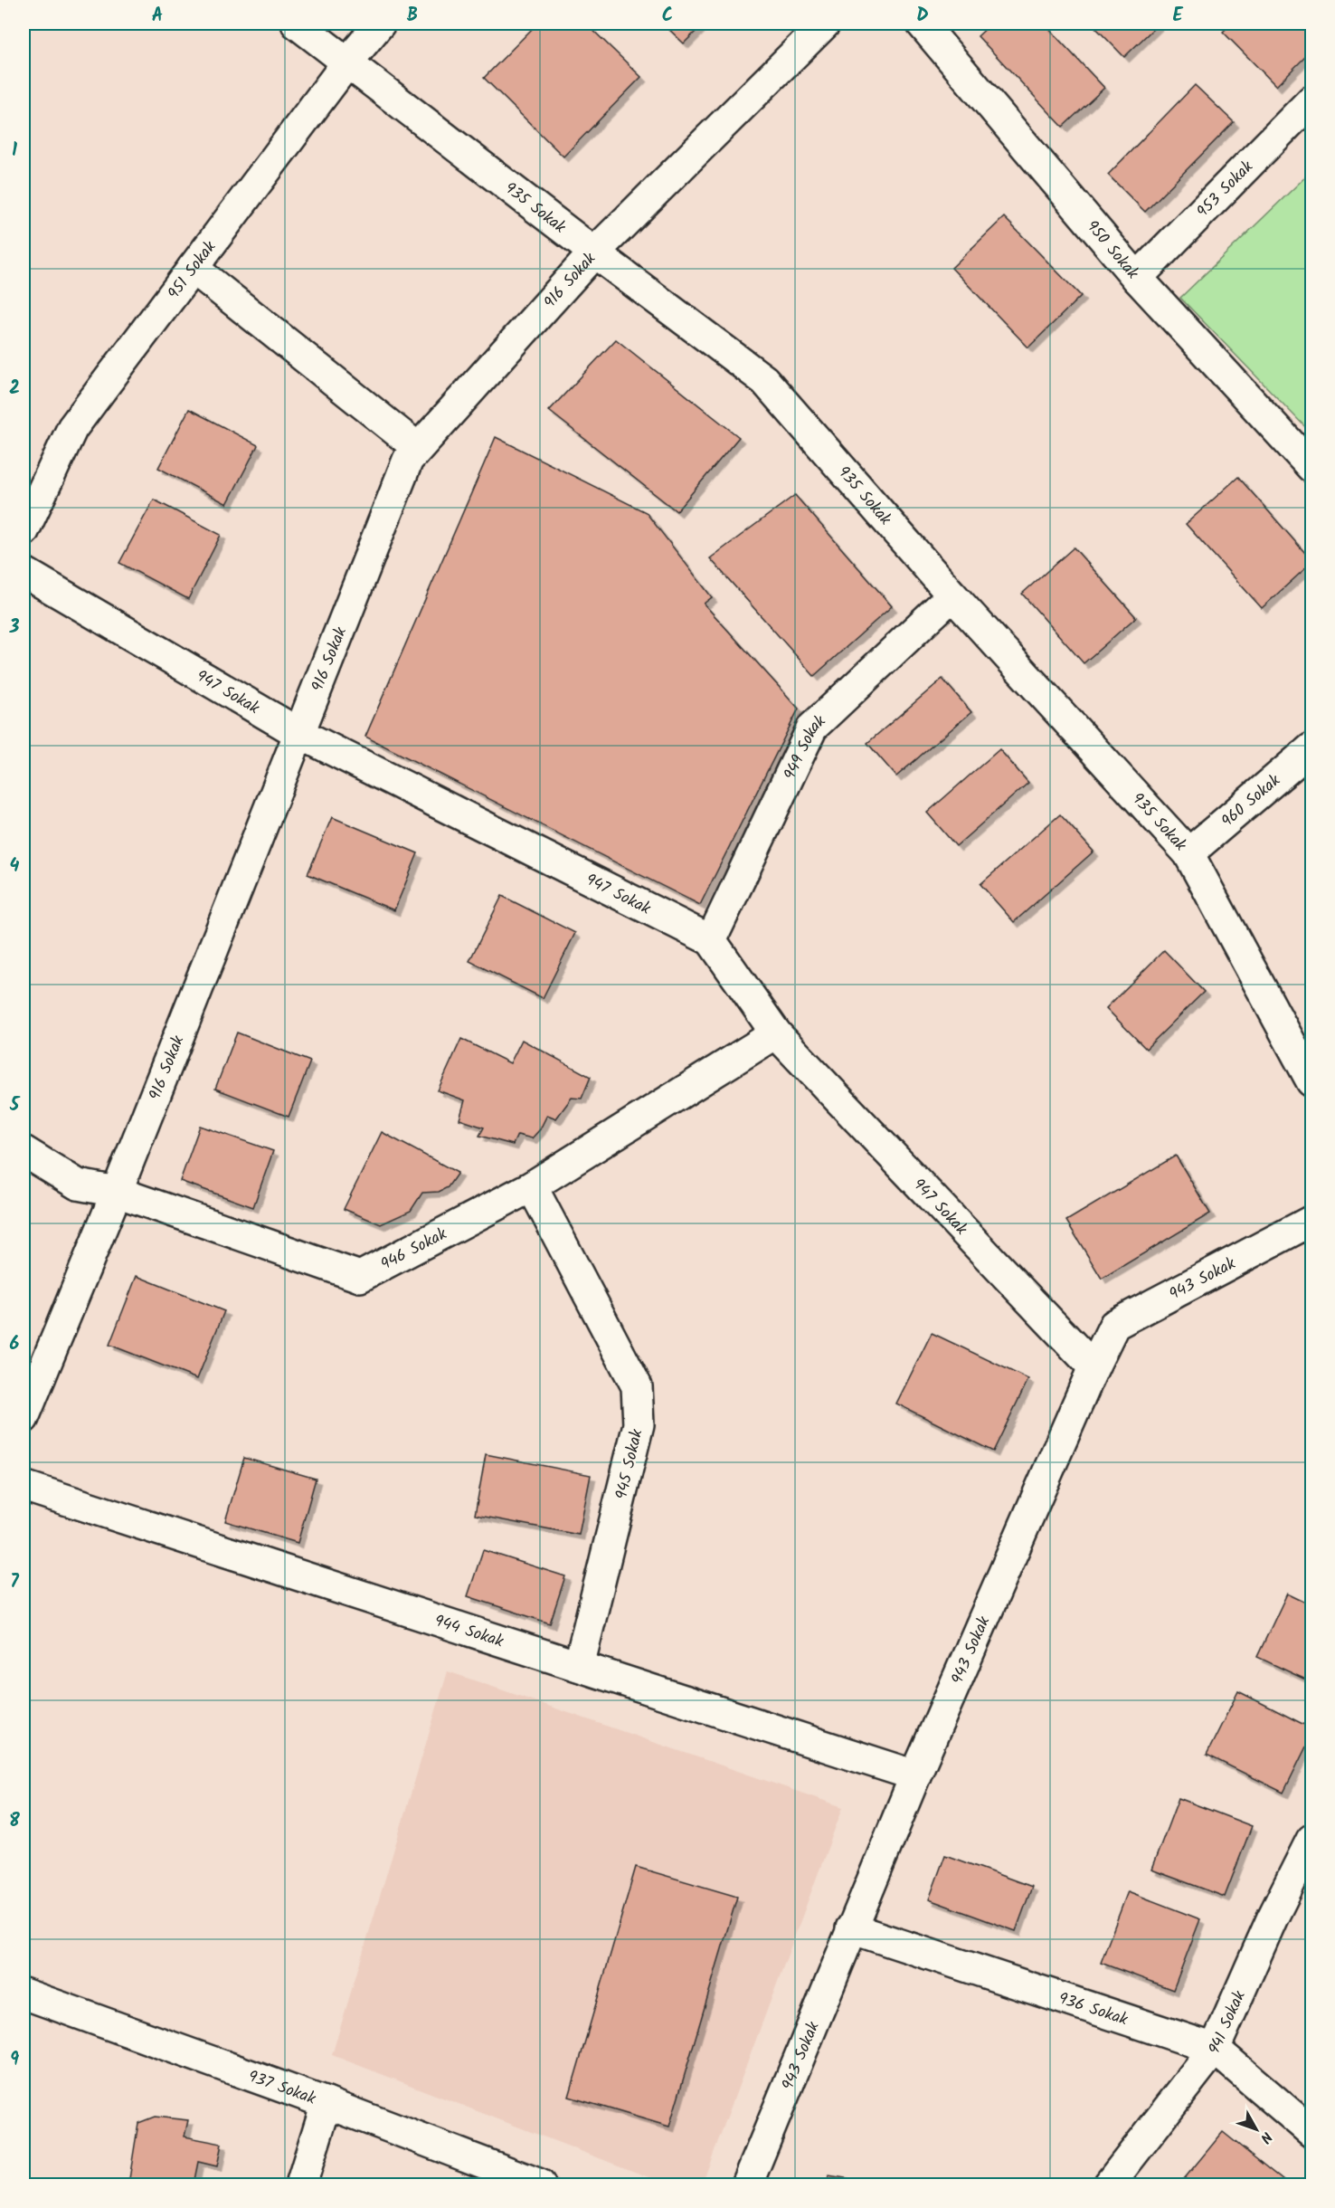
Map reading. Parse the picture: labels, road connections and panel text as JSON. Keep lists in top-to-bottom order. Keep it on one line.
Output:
{"streets":{"street":["953 Sokak","935 Sokak","950 Sokak","951 Sokak","916 Sokak","947 Sokak","949 Sokak","960 Sokak","946 Sokak","943 Sokak","945 Sokak","944 Sokak","936 Sokak","941 Sokak","937 Sokak"]},"crossings":[["953 Sokak","950 Sokak"],["935 Sokak","951 Sokak"],["935 Sokak","916 Sokak"],["935 Sokak","949 Sokak"],["935 Sokak","960 Sokak"],["916 Sokak","947 Sokak"],["916 Sokak","946 Sokak"],["947 Sokak","949 Sokak"],["947 Sokak","946 Sokak"],["947 Sokak","943 Sokak"],["946 Sokak","945 Sokak"],["943 Sokak","944 Sokak"],["943 Sokak","936 Sokak"],["945 Sokak","944 Sokak"],["936 Sokak","941 Sokak"]],"north":"bottom right","grid":{"columns":["A","B","C","D","E"],"rows":["1","2","3","4","5","6","7","8","9"]}}
